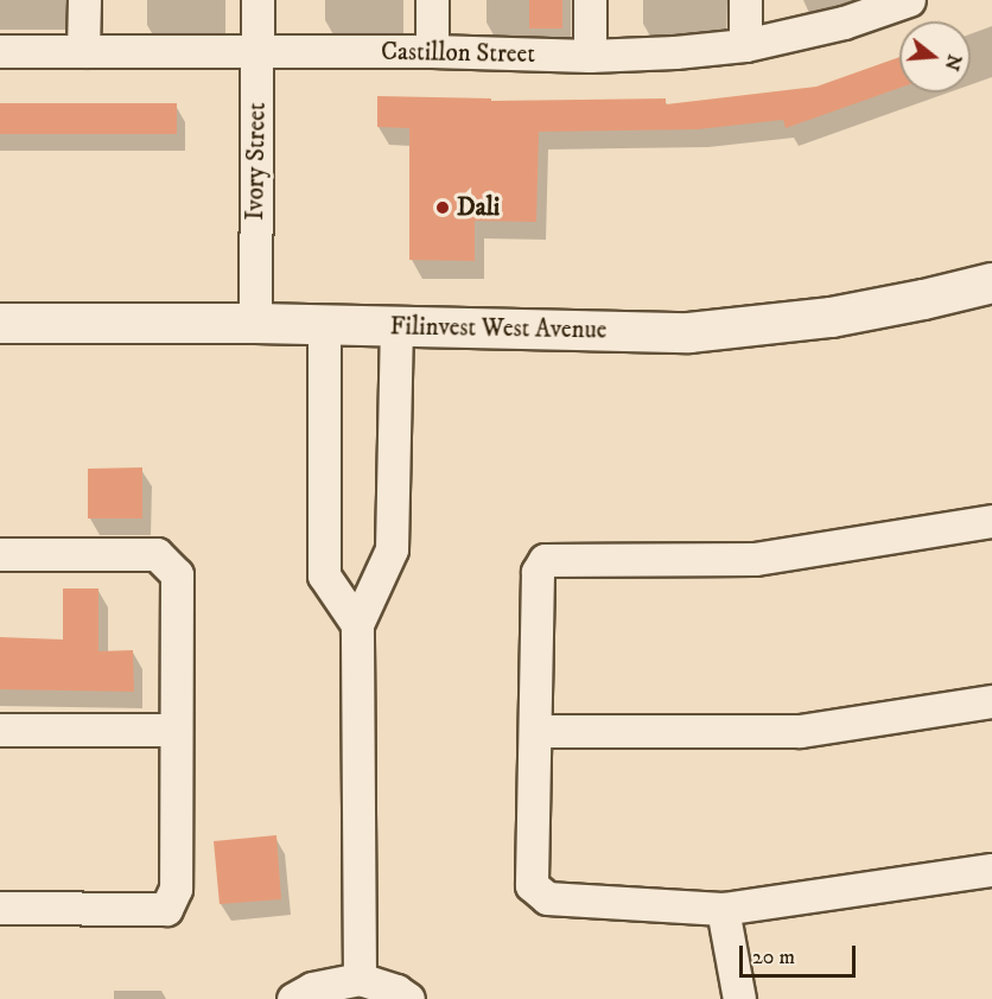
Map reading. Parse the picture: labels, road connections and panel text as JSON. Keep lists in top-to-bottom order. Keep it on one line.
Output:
{"streets":{"street":["Castillon Street","Ivory Street","Filinvest West Avenue"]},"crossings":[["Castillon Street","Ivory Street"],["Ivory Street","Filinvest West Avenue"]],"places":["Dali"],"scale_bar":"20 m","north":"right"}
